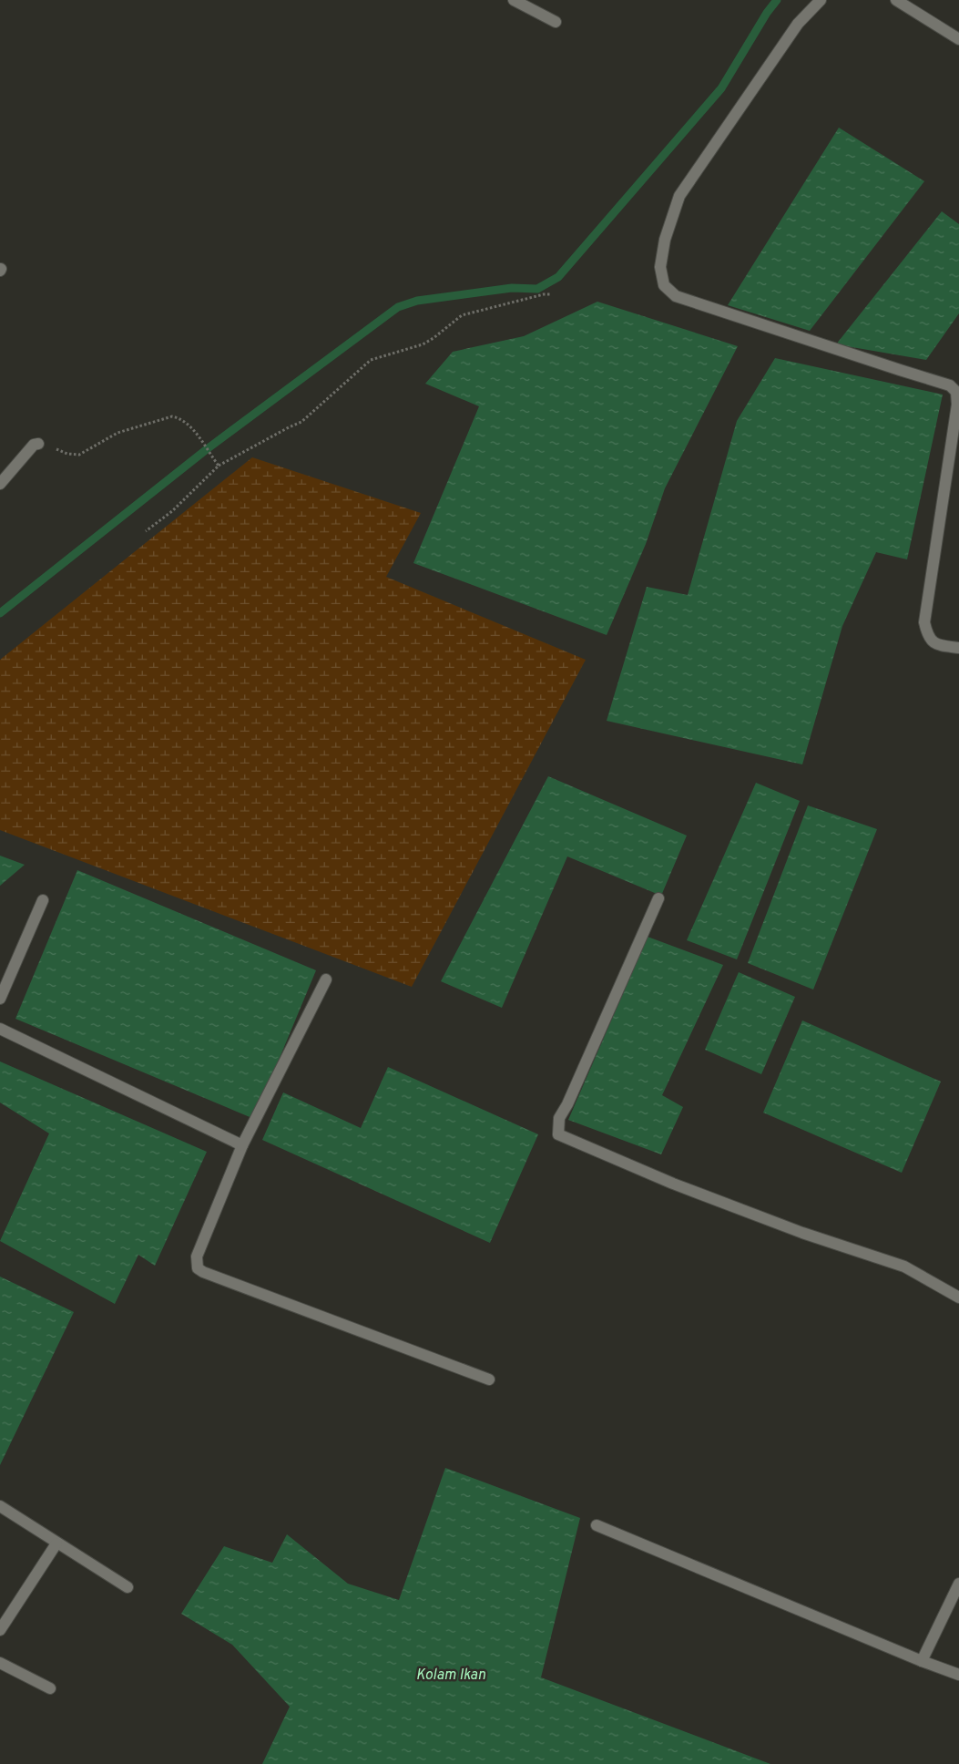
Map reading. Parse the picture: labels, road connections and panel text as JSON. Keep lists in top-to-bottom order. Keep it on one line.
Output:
{"water":["Kolam Ikan"]}
